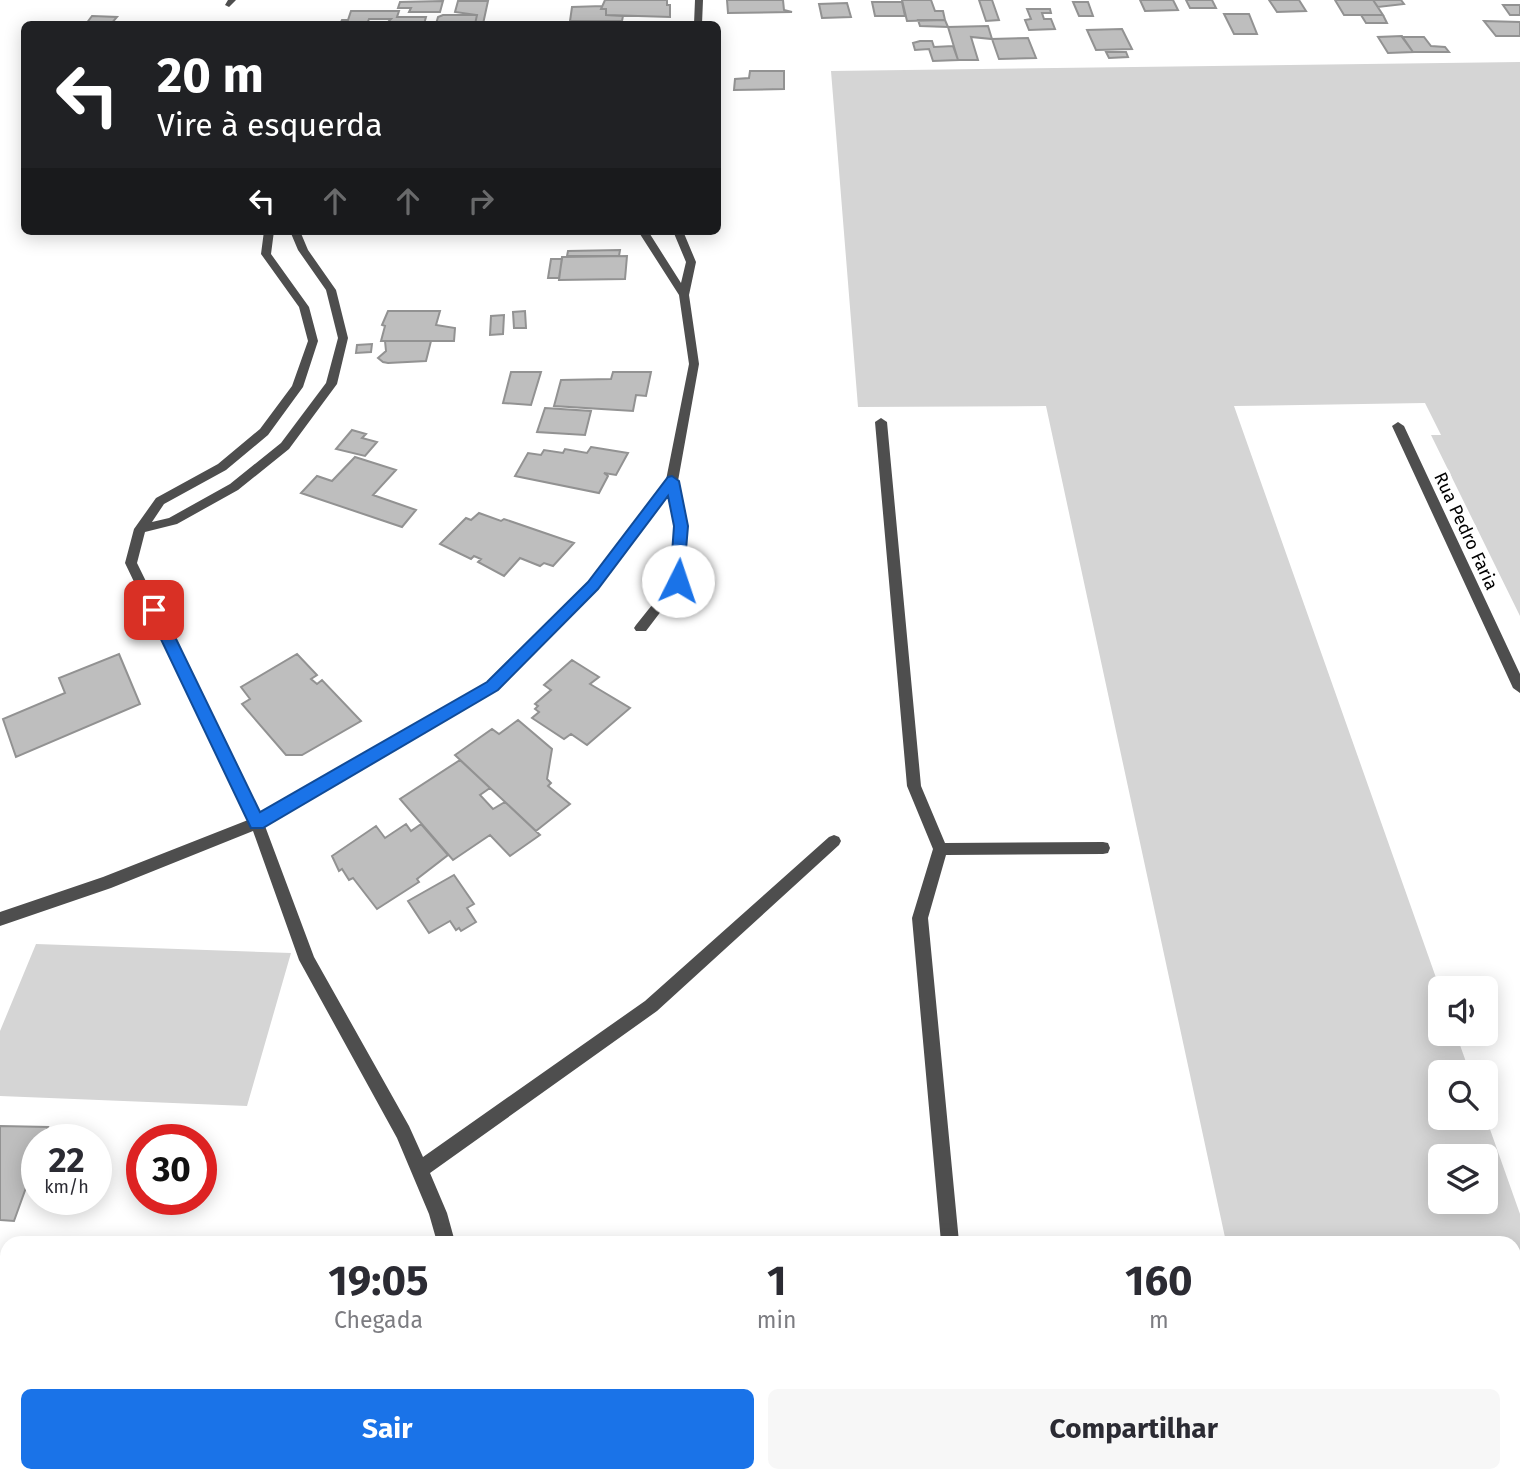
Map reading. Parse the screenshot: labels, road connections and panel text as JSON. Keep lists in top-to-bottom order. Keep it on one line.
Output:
{"streets":{"street":["Rua Pedro Faria"]},"page":{"turn":["20 m","Vire à esquerda"],"speed":"22 km/h","limit":"30","eta":["19:05","Chegada","1","min","160","m"],"buttons":["Sair","Compartilhar"]}}
